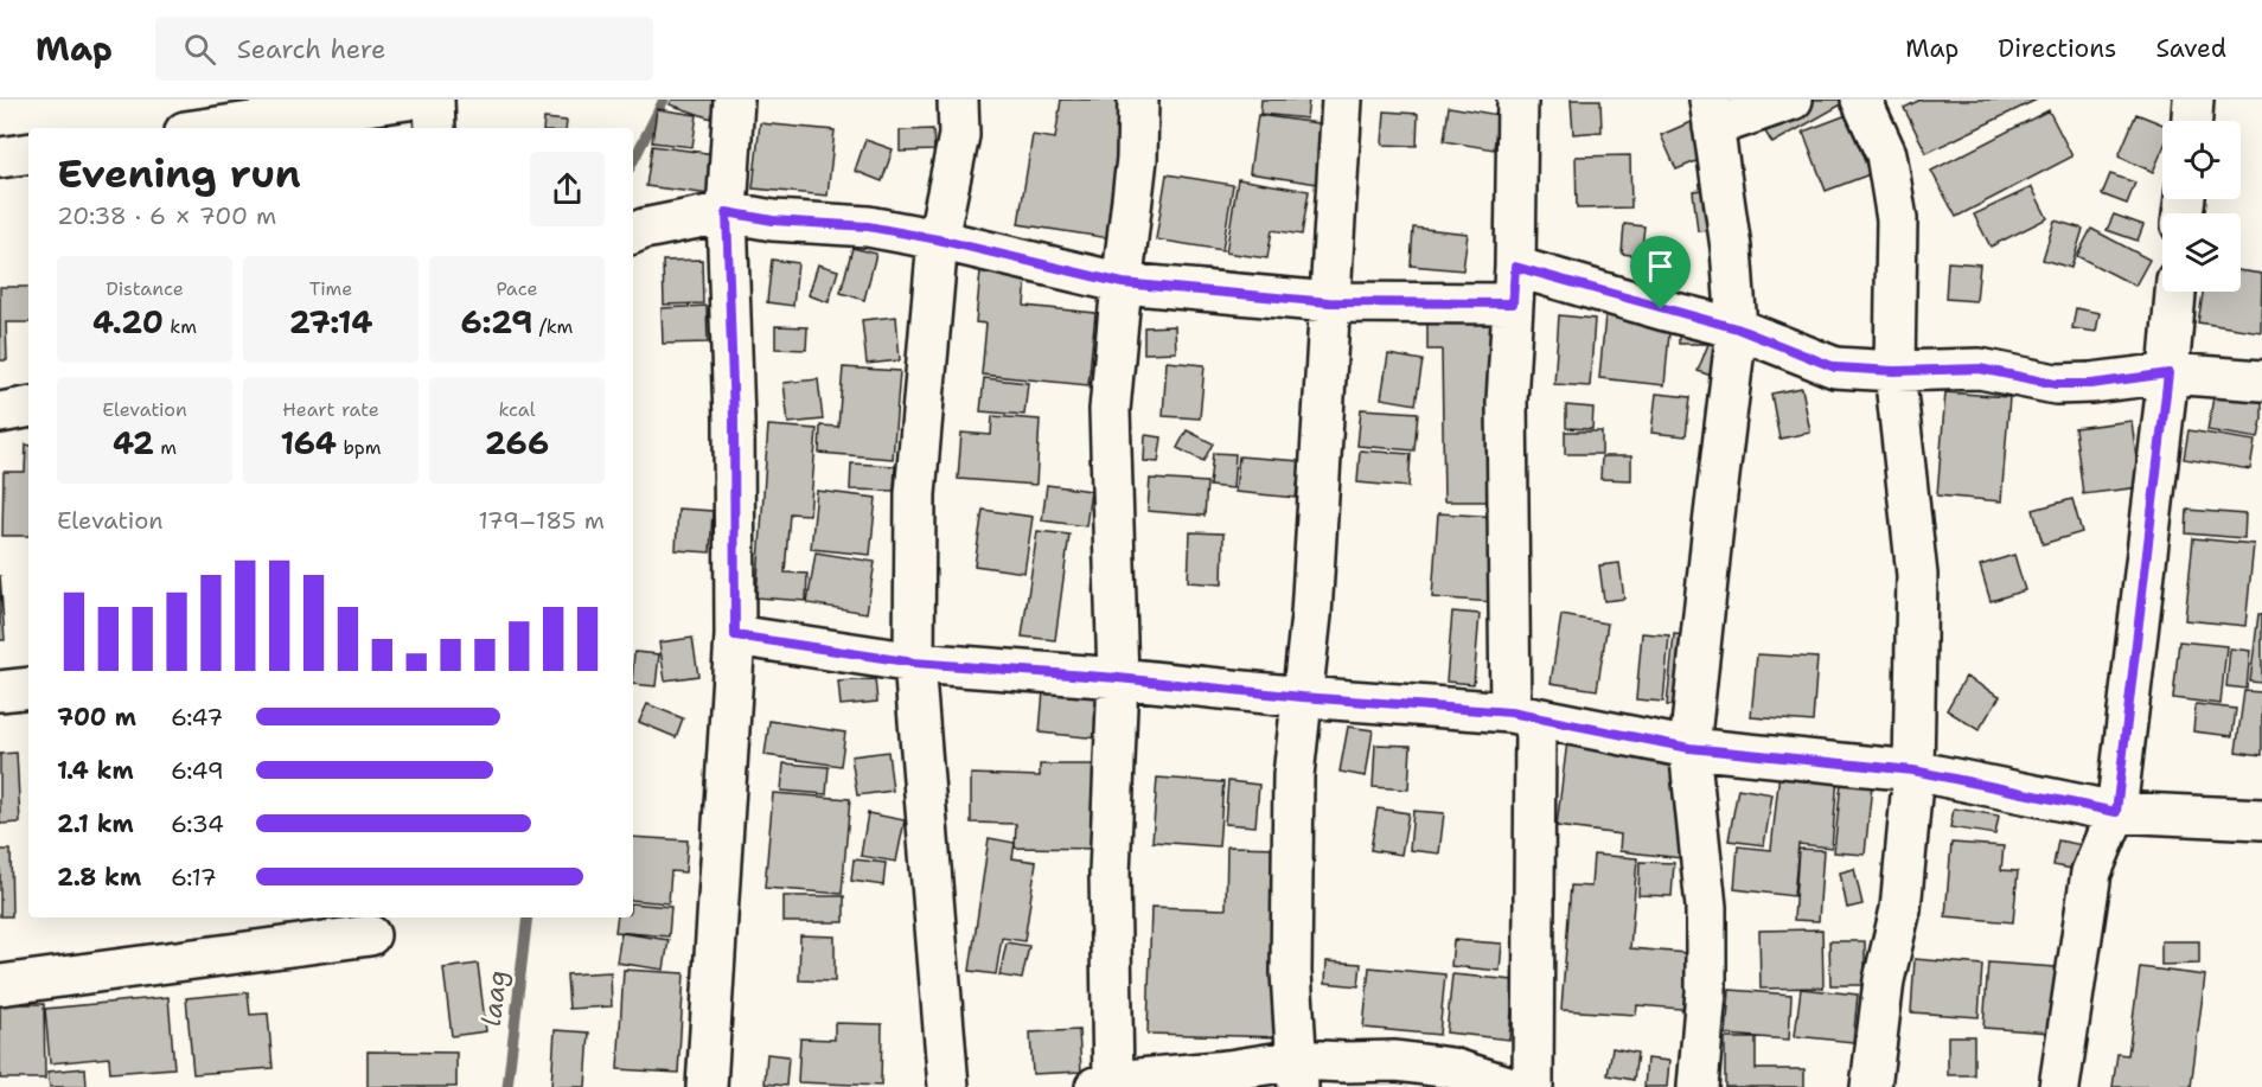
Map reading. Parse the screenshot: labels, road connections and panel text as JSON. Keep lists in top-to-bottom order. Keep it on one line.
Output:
{"water":["laag"],"page":{"header":"Map","search":"Search here","nav":["Map","Directions","Saved"],"heading":["Evening run","20:38 · 6 × 700 m"],"stats":[["Distance","4.20 km"],["Time","27:14"],["Pace","6:29 /km"],["Elevation","42 m"],["Heart rate","164 bpm"],["kcal","266"]],"chart":["Elevation","179–185 m"],"list":[{"name":"700 m","note":"6:47"},{"name":"1.4 km","note":"6:49"},{"name":"2.1 km","note":"6:34"},{"name":"2.8 km","note":"6:17"}]}}
